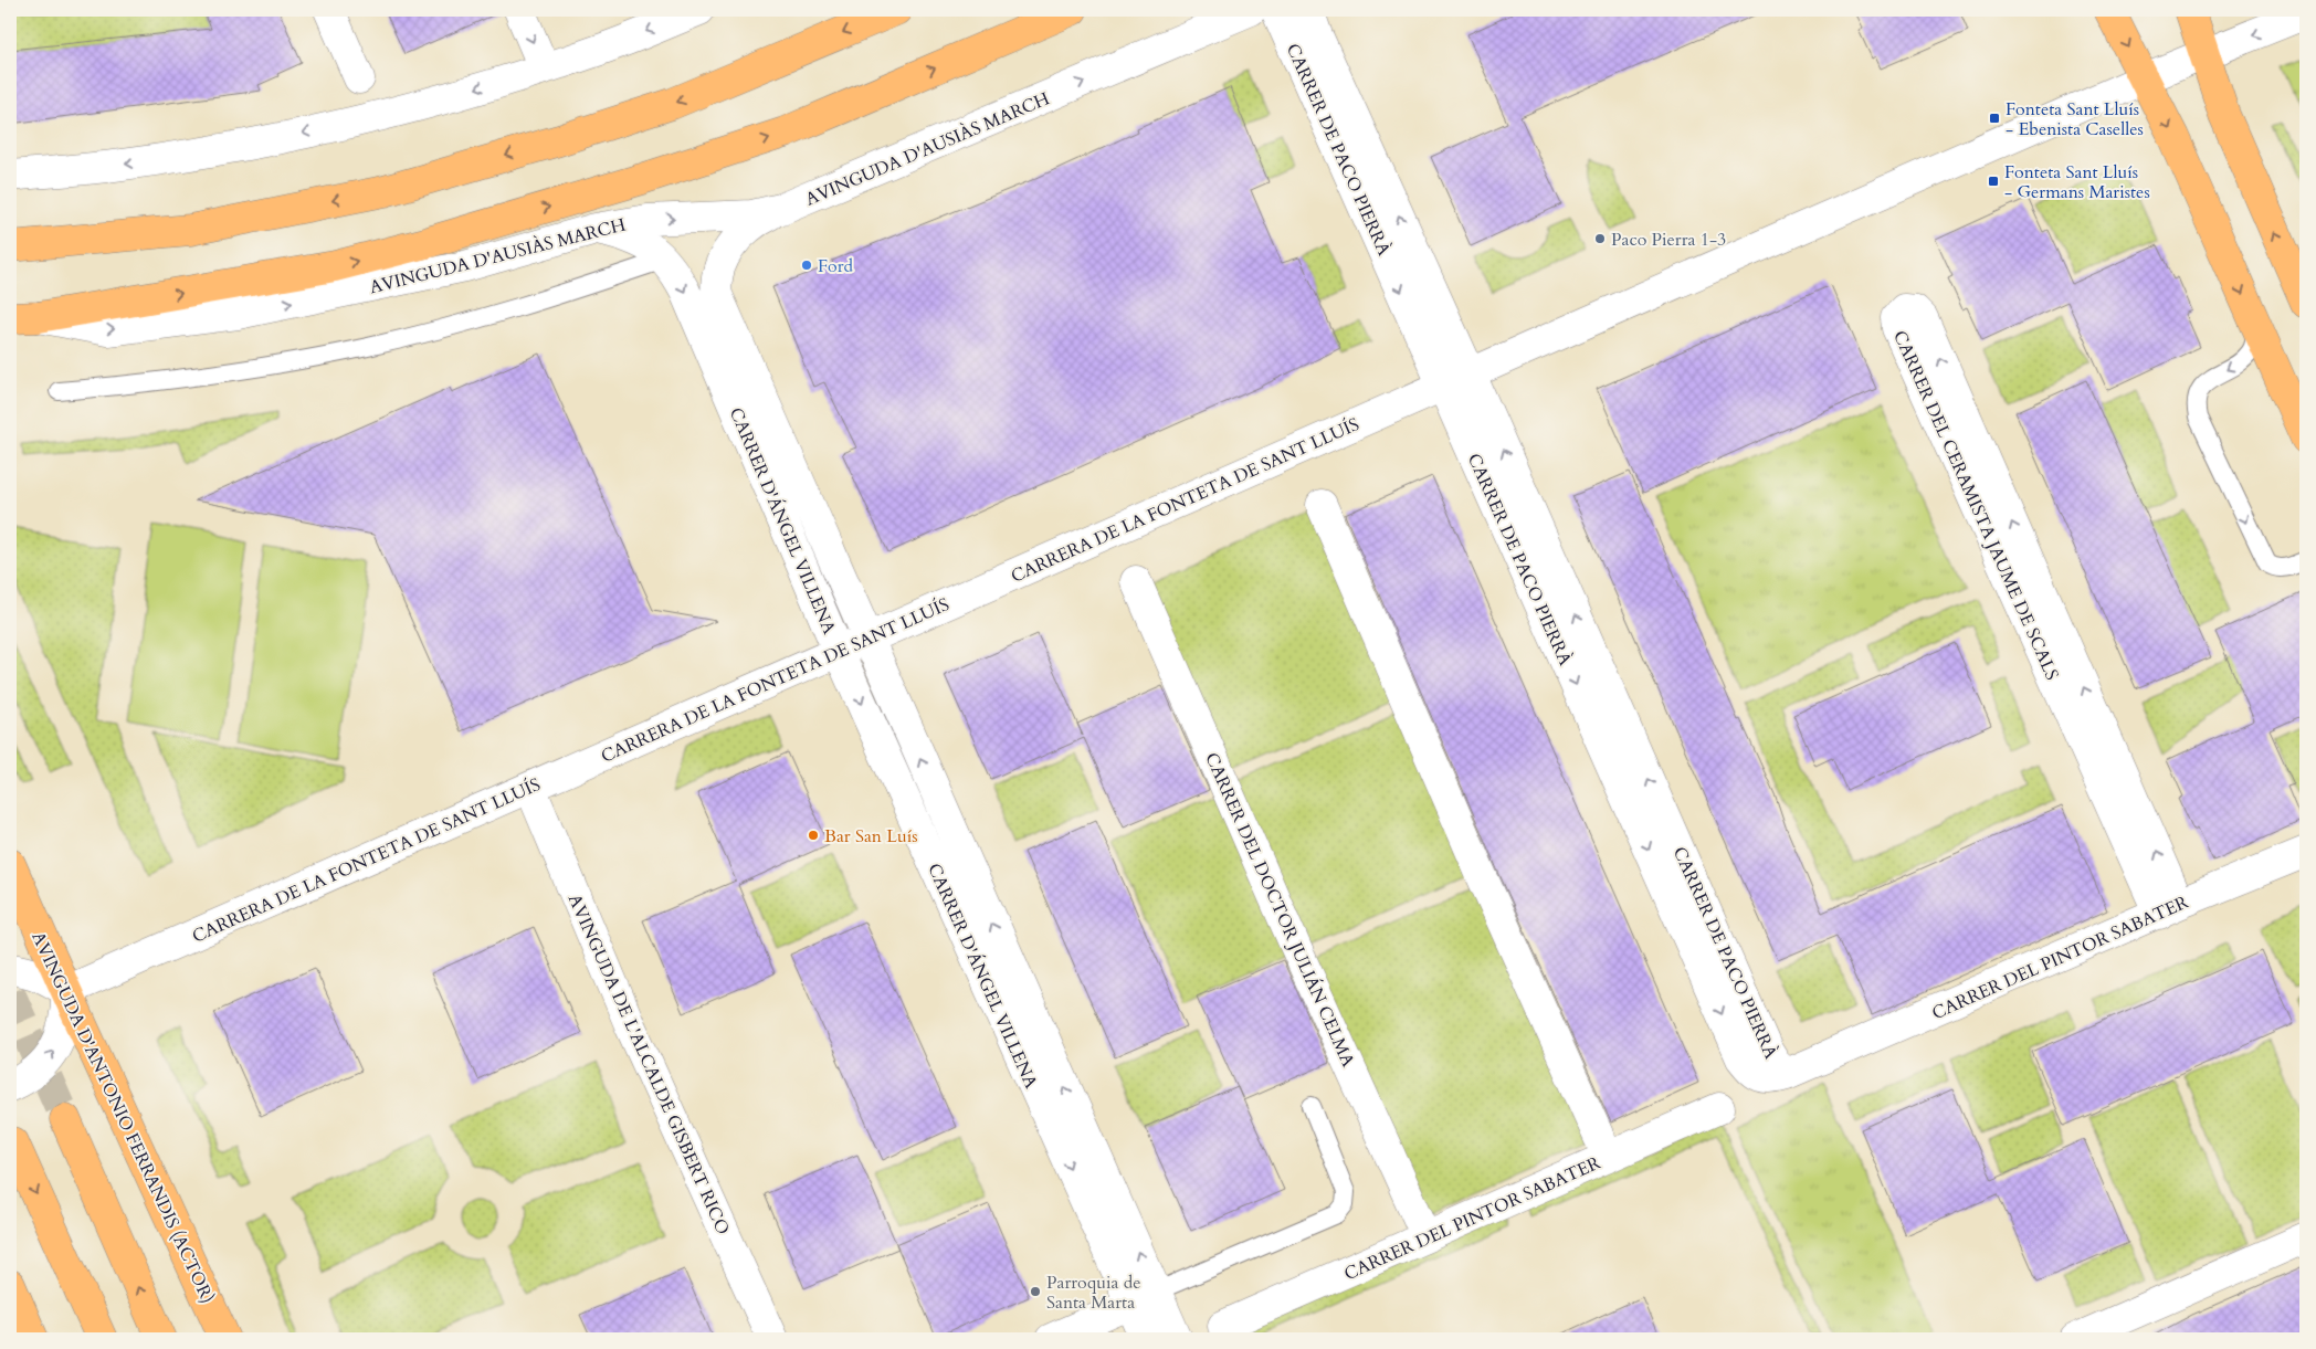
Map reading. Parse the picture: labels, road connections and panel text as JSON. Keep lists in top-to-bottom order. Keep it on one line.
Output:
{"streets":{"main road":["AVINGUDA D'AUSIÀS MARCH","AVINGUDA D'ANTONIO FERRANDIS (ACTOR)"],"street":["CARRER DE PACO PIERRÀ","CARRERA DE LA FONTETA DE SANT LLUÍS","CARRER DEL CERAMISTA JAUME DE SCALS","CARRER D'ÁNGEL VILLENA","CARRER DEL DOCTOR JULIÁN CELMA","CARRER DEL PINTOR SABATER","AVINGUDA DE L'ALCALDE GISBERT RICO"]},"crossings":[["AVINGUDA D'AUSIÀS MARCH","CARRER D'ÁNGEL VILLENA"],["CARRER DE PACO PIERRÀ","CARRERA DE LA FONTETA DE SANT LLUÍS"],["CARRER DE PACO PIERRÀ","CARRER DEL PINTOR SABATER"],["CARRERA DE LA FONTETA DE SANT LLUÍS","CARRER D'ÁNGEL VILLENA"],["CARRERA DE LA FONTETA DE SANT LLUÍS","AVINGUDA DE L'ALCALDE GISBERT RICO"],["CARRERA DE LA FONTETA DE SANT LLUÍS","AVINGUDA D'ANTONIO FERRANDIS (ACTOR)"],["CARRER DEL CERAMISTA JAUME DE SCALS","CARRER DEL PINTOR SABATER"],["CARRER DEL DOCTOR JULIÁN CELMA","CARRER DEL PINTOR SABATER"]],"places":{"transit":["Fonteta Sant Lluís - Ebenista Caselles","Fonteta Sant Lluís - Germans Maristes"],"other":["Paco Pierra 1-3","Ford","Bar San Luís","Parroquia de Santa Marta"]}}
